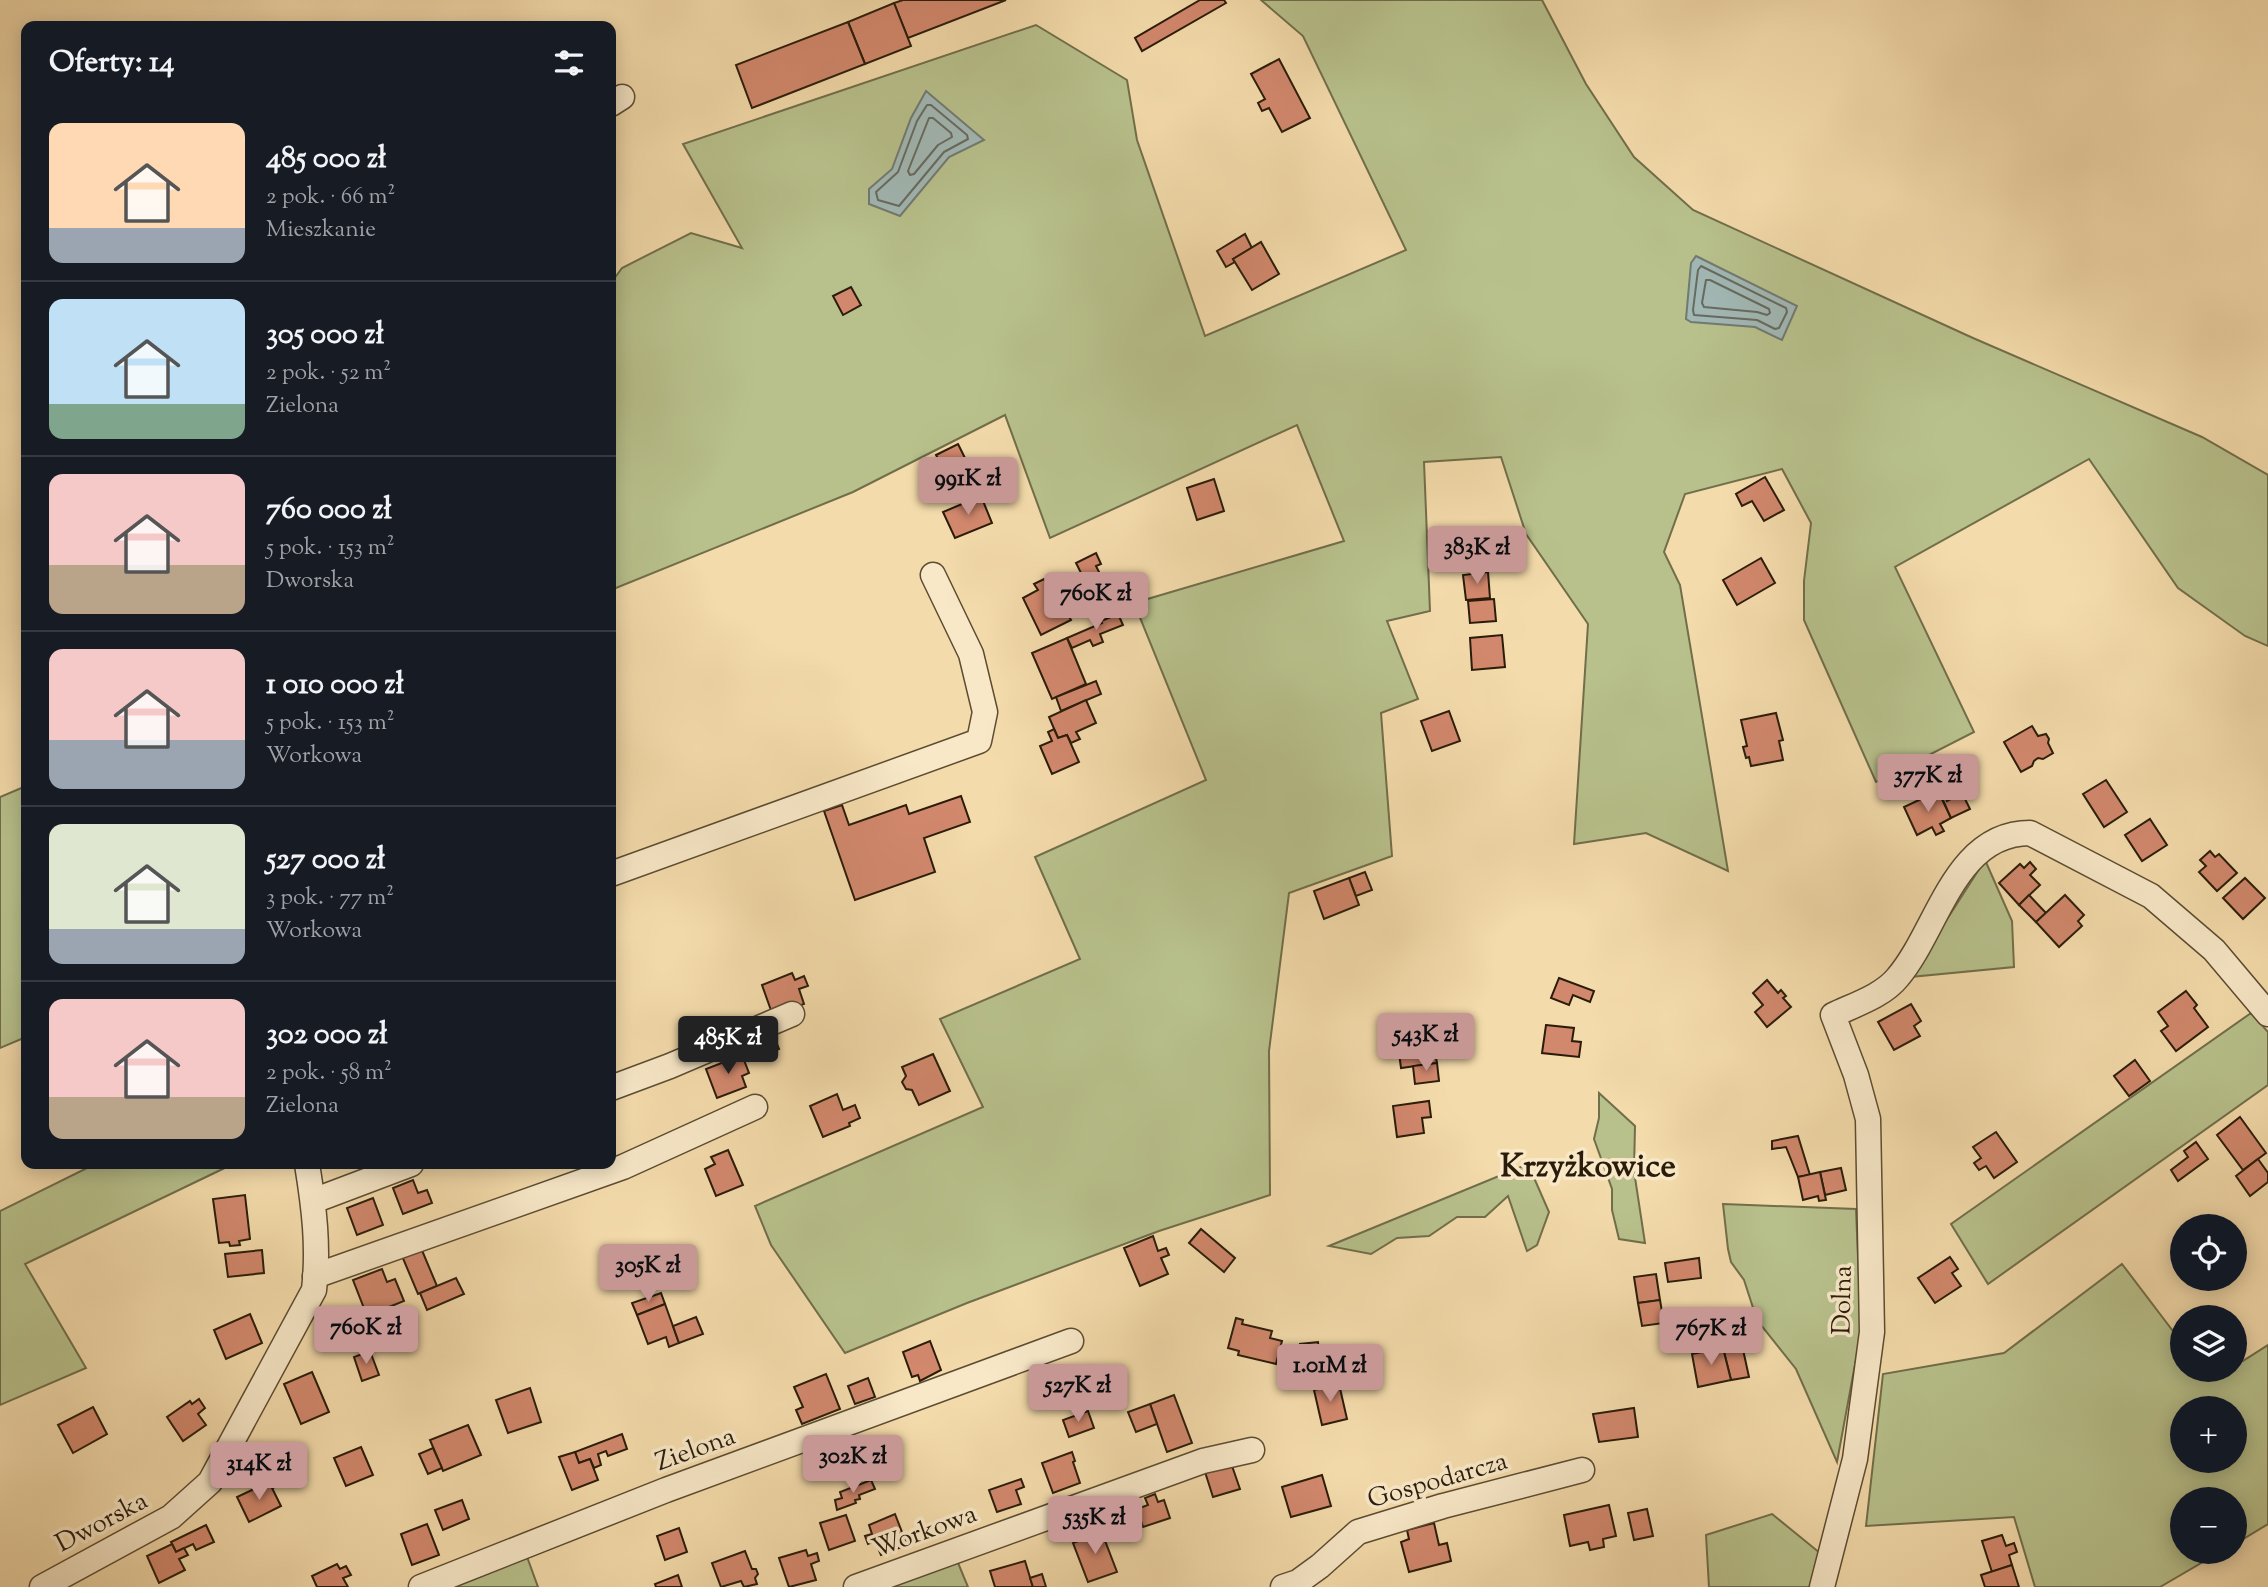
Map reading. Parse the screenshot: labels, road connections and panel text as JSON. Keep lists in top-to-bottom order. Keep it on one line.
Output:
{"streets":{"street":["Dolna","Zielona","Gospodarcza","Dworska","Workowa"]},"districts":["Krzyżkowice"],"page":{"heading":"Oferty: 14","list":[{"name":"485 000 zł","note":"2 pok. · 66 m² · Mieszkanie"},{"name":"305 000 zł","note":"2 pok. · 52 m² · Zielona"},{"name":"760 000 zł","note":"5 pok. · 153 m² · Dworska"},{"name":"1 010 000 zł","note":"5 pok. · 153 m² · Workowa"},{"name":"527 000 zł","note":"3 pok. · 77 m² · Workowa"},{"name":"302 000 zł","note":"2 pok. · 58 m² · Zielona"}],"price":["991K zł","383K zł","760K zł","377K zł","543K zł","485K zł","305K zł","760K zł","767K zł","1.01M zł","527K zł","302K zł","314K zł","535K zł"],"map_buttons":["+","−"]}}
